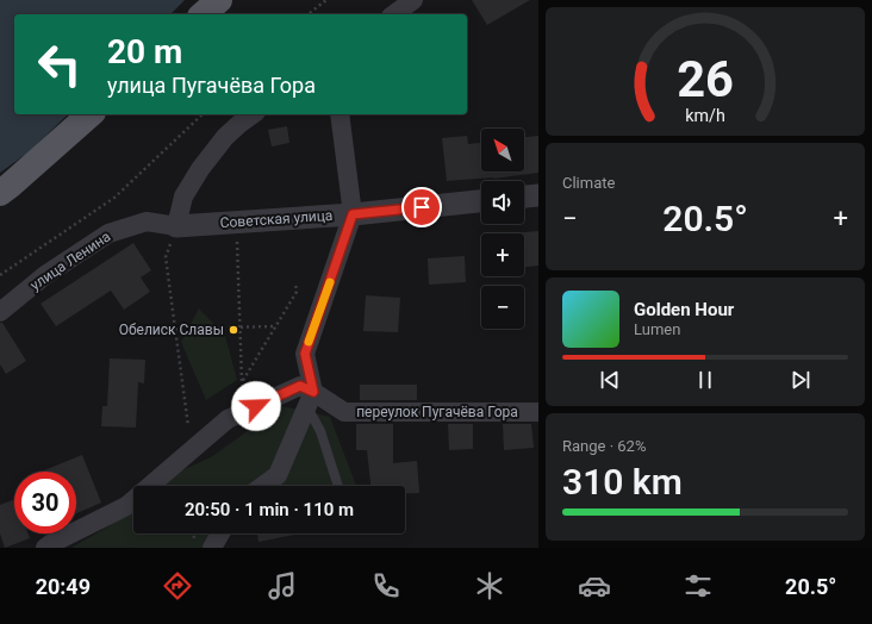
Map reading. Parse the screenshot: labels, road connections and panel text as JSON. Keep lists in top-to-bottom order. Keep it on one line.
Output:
{"streets":{"street":["Советская улица","улица Ленина","переулок Пугачёва Гора"]},"crossings":[["Советская улица","улица Ленина"]],"places":["Обелиск Славы"],"north":"top left","page":{"turn":["20 m","улица Пугачёва Гора"],"map_buttons":["+","−"],"tile":["Climate",["Range · 62%","310 km"]],"heat":["−","20.5°","+"],"song":["Golden Hour","Lumen"],"limit":"30","trip":"20:50 · 1 min · 110 m","tabs":["20:49","20.5°"],"gauge":["26","km/h"]}}
